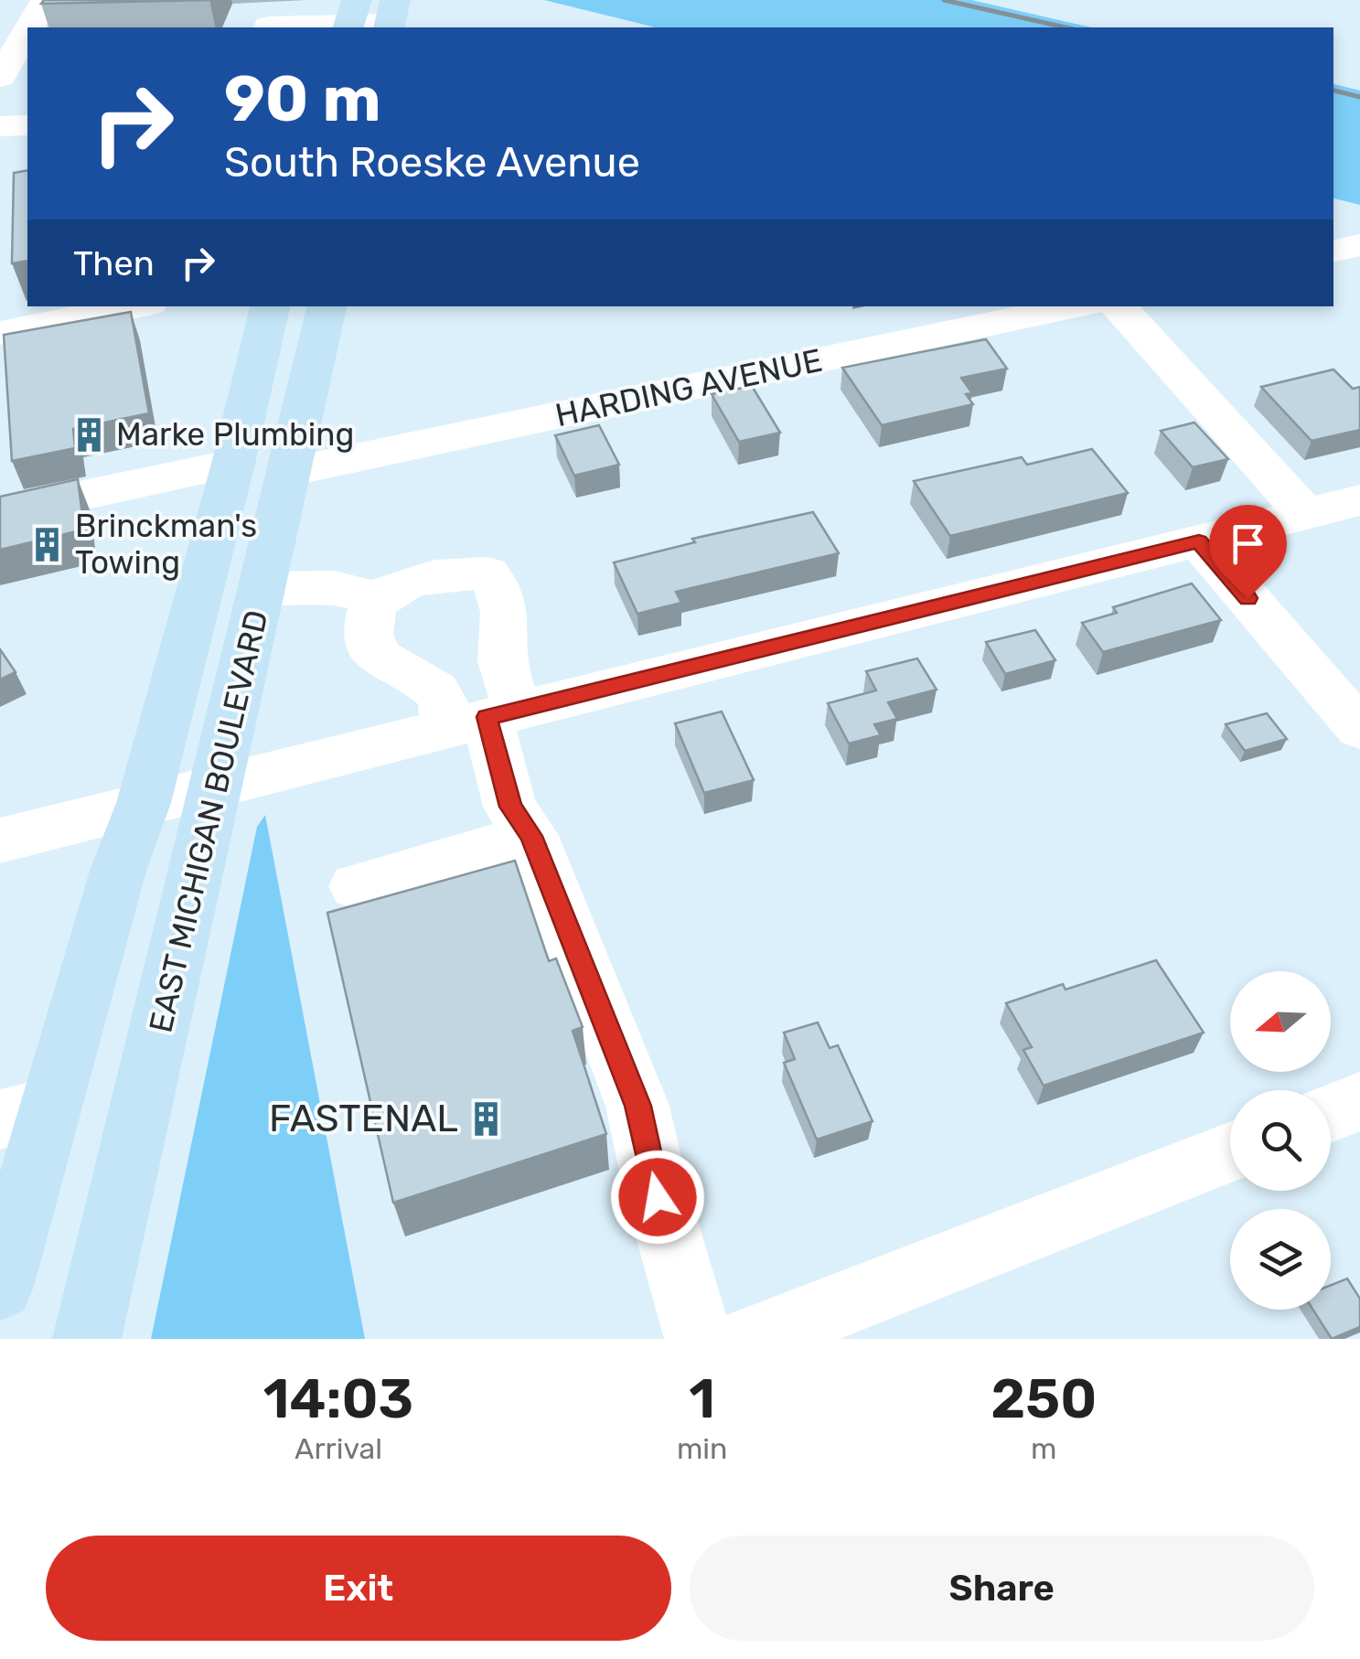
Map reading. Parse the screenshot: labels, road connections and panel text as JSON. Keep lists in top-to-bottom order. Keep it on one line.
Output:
{"streets":{"main road":["EAST MICHIGAN BOULEVARD"],"street":["HARDING AVENUE"]},"crossings":[["HARDING AVENUE","EAST MICHIGAN BOULEVARD"]],"places":{"building":["Marke Plumbing","Brinckman's Towing","FASTENAL"]},"north":"left","page":{"turn":["90 m","South Roeske Avenue"],"then":"Then","eta":["14:03","Arrival","1","min","250","m"],"buttons":["Exit","Share"]}}
